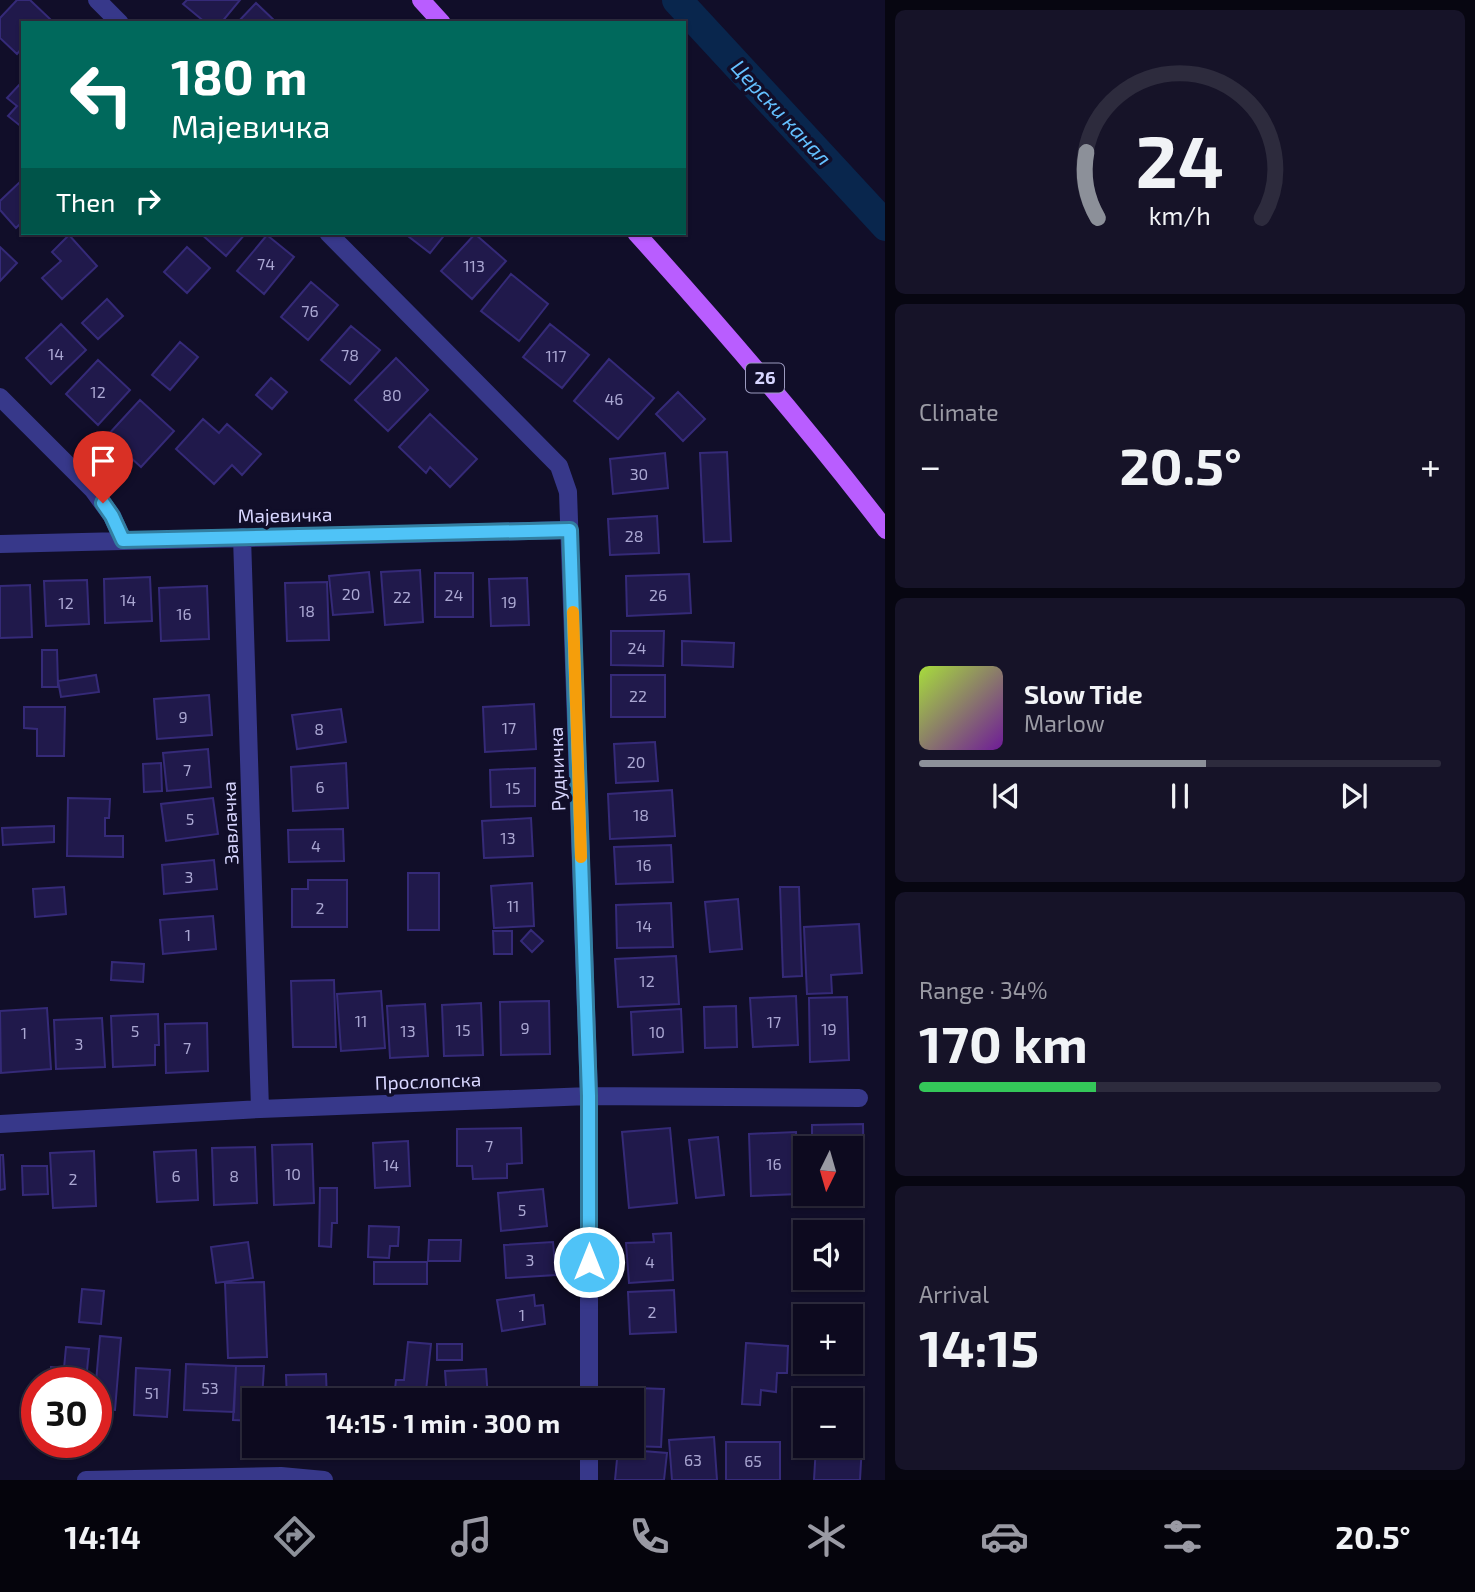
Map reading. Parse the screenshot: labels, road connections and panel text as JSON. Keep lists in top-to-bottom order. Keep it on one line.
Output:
{"streets":{"main road":["26"],"street":["Мајевичка","Рудничка","Завлачка","Прослопска"]},"crossings":[["Мајевичка","Рудничка"],["Мајевичка","Завлачка"],["Рудничка","Прослопска"],["Завлачка","Прослопска"]],"water":["Церски канал"],"house_numbers":["74","113","76","14","78","117","12","80","46","30","28","20","24","26","22","14","19","12","18","16","24","22","9","17","8","20","7","6","15","18","5","13","4","16","3","11","2","14","1","12","11","17","9","19","15","5","13","10","1","3","7","7","16","14","10","6","8","2","5","3","4","2","1","53","51","63","65"],"north":"bottom","page":{"turn":["180 m","Мајевичка"],"then":"Then","tile":["Climate",["Range · 34%","170 km"],["Arrival","14:15"]],"heat":["−","20.5°","+"],"song":["Slow Tide","Marlow"],"map_buttons":["+","−"],"limit":"30","trip":"14:15 · 1 min · 300 m","tabs":["14:14","20.5°"],"gauge":["24","km/h"]}}
